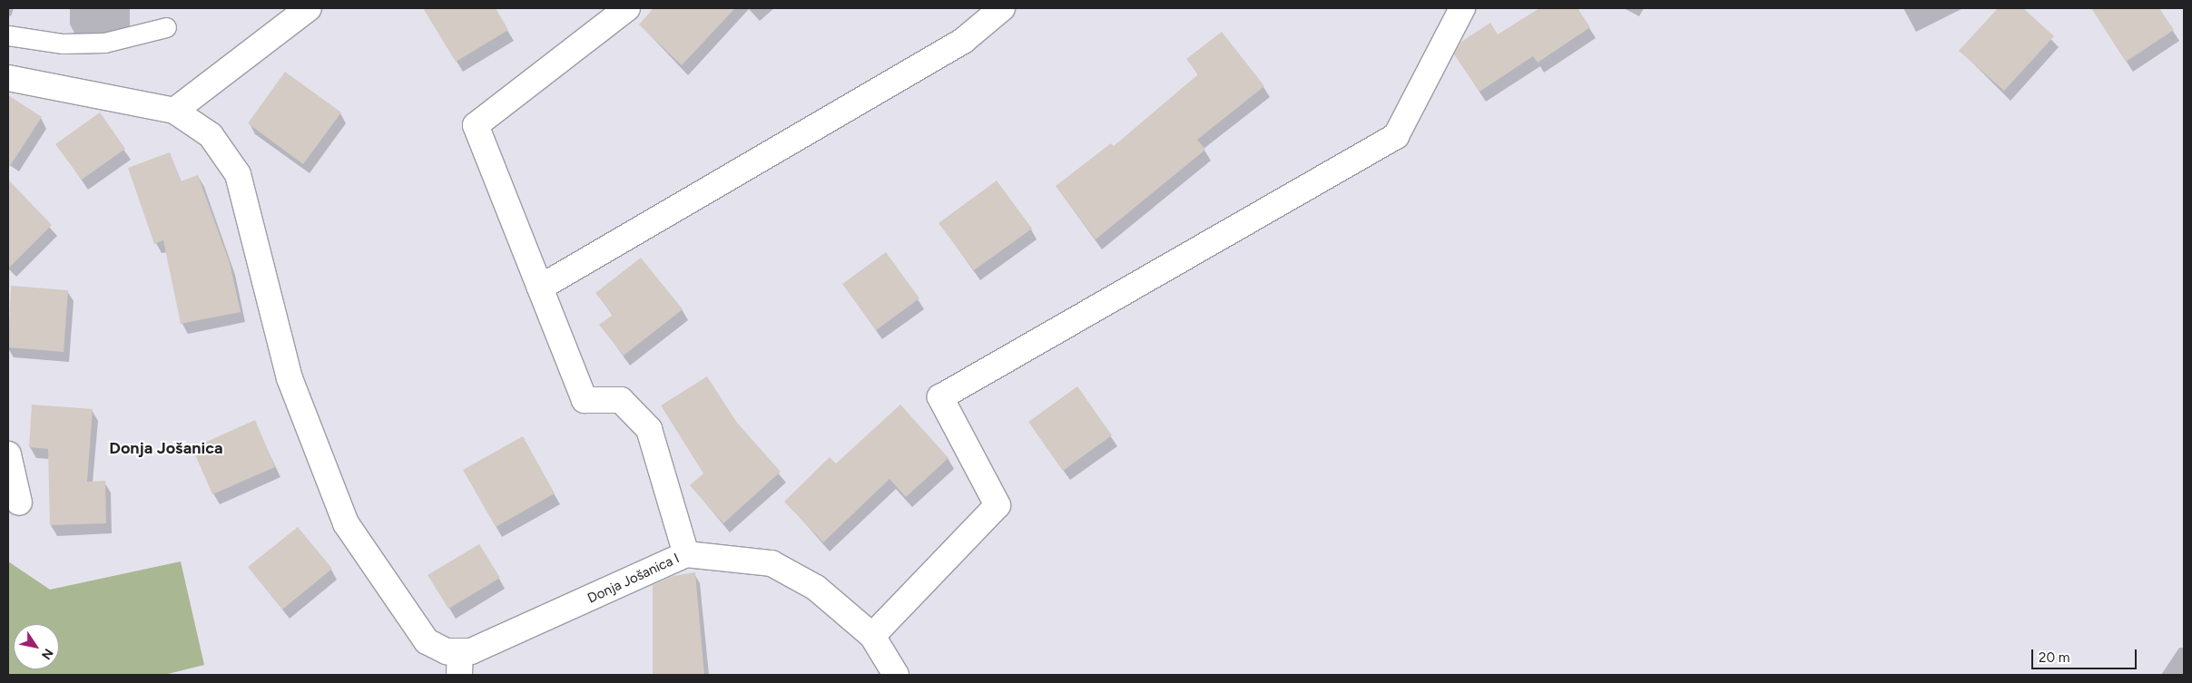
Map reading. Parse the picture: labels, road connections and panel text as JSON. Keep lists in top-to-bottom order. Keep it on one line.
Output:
{"streets":{"street":["Donja Jošanica I"]},"districts":["Donja Jošanica"],"scale_bar":"20 m","north":"bottom right"}
